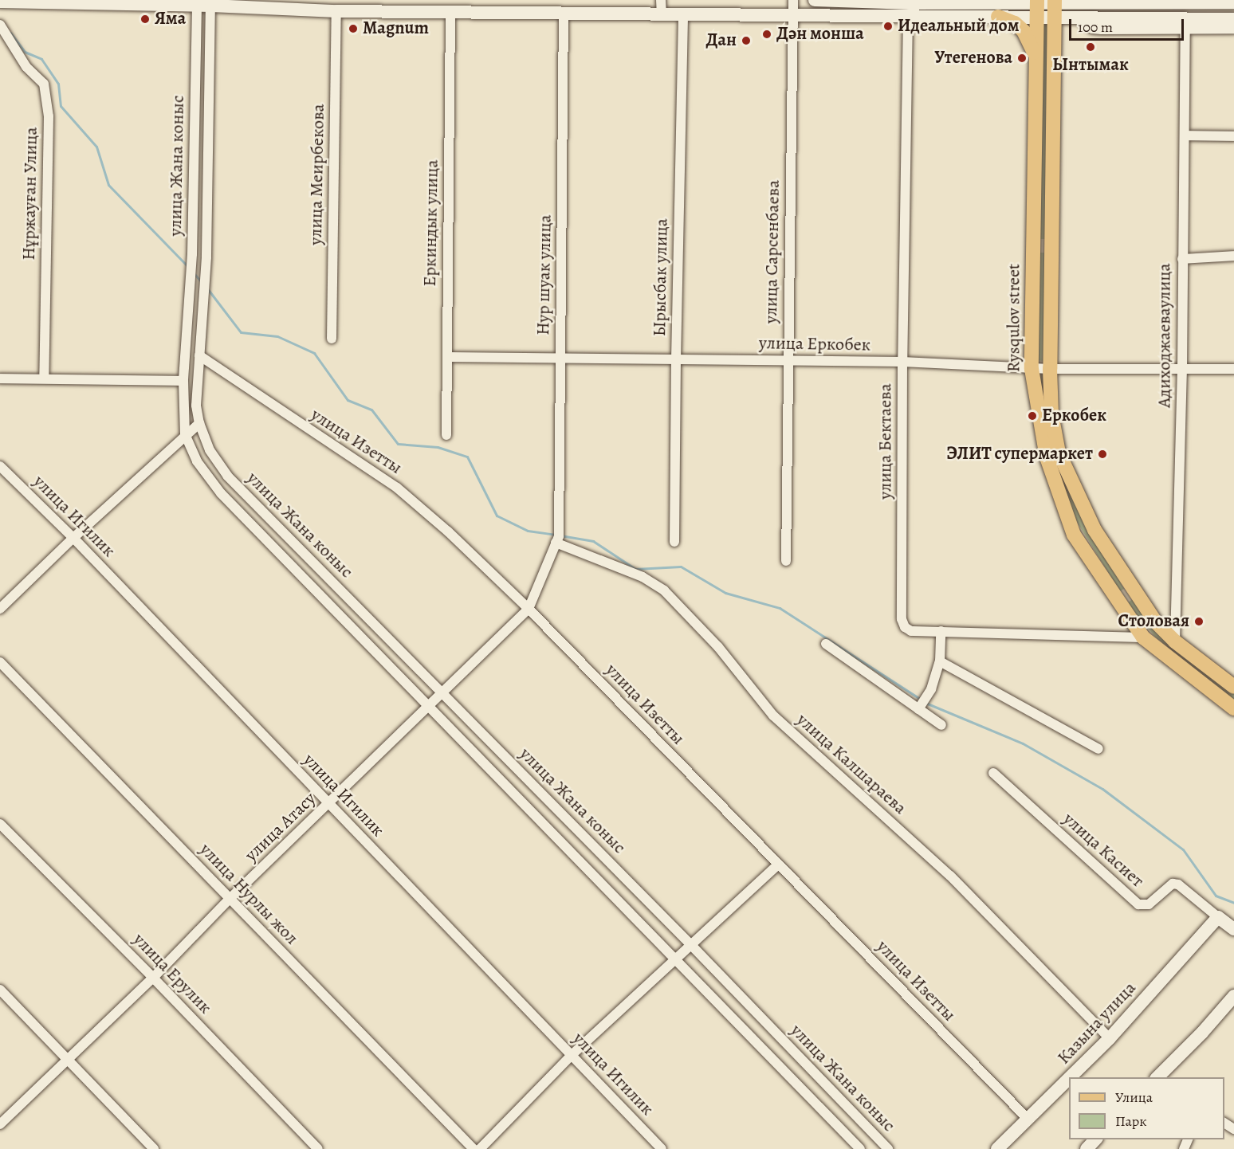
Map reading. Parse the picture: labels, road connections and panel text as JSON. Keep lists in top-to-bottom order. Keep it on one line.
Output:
{"streets":{"main road":["Rysqulov street","Казына улица"],"street":["улица Жана коныс","улица Меирбекова","Нұржауған Улица","Еркиндык улица","улица Сарсенбаева","Нур шуак улица","Ырысбак улица","Адиходжаеваулица","улица Еркобек","улица Изетты","улица Бектаева","улица Игилик","улица Калшараева","улица Атасу","улица Касиет","улица Нурлы жол","улица Ерулик"]},"crossings":[["улица Жана коныс","улица Изетты"],["улица Жана коныс","улица Атасу"],["Еркиндык улица","улица Еркобек"],["улица Сарсенбаева","улица Еркобек"],["Нур шуак улица","улица Еркобек"],["Нур шуак улица","улица Калшараева"],["Нур шуак улица","улица Атасу"],["Ырысбак улица","улица Еркобек"],["Rysqulov street","Адиходжаеваулица"],["Rysqulov street","улица Еркобек"],["Rysqulov street","улица Бектаева"],["Адиходжаеваулица","улица Еркобек"],["улица Еркобек","улица Бектаева"],["улица Изетты","улица Атасу"],["улица Изетты","Казына улица"],["улица Игилик","улица Атасу"],["улица Калшараева","улица Атасу"],["улица Калшараева","Казына улица"],["улица Атасу","улица Нурлы жол"],["улица Атасу","улица Ерулик"],["улица Касиет","Казына улица"]],"places":["Яма","Идеальный дом","Magnum","Дән монша","Дан","Ынтымак","Утегенова","Еркобек","ЭЛИТ супермаркет","Столовая"],"legend":["Улица","Парк"],"scale_bar":"100 m"}
